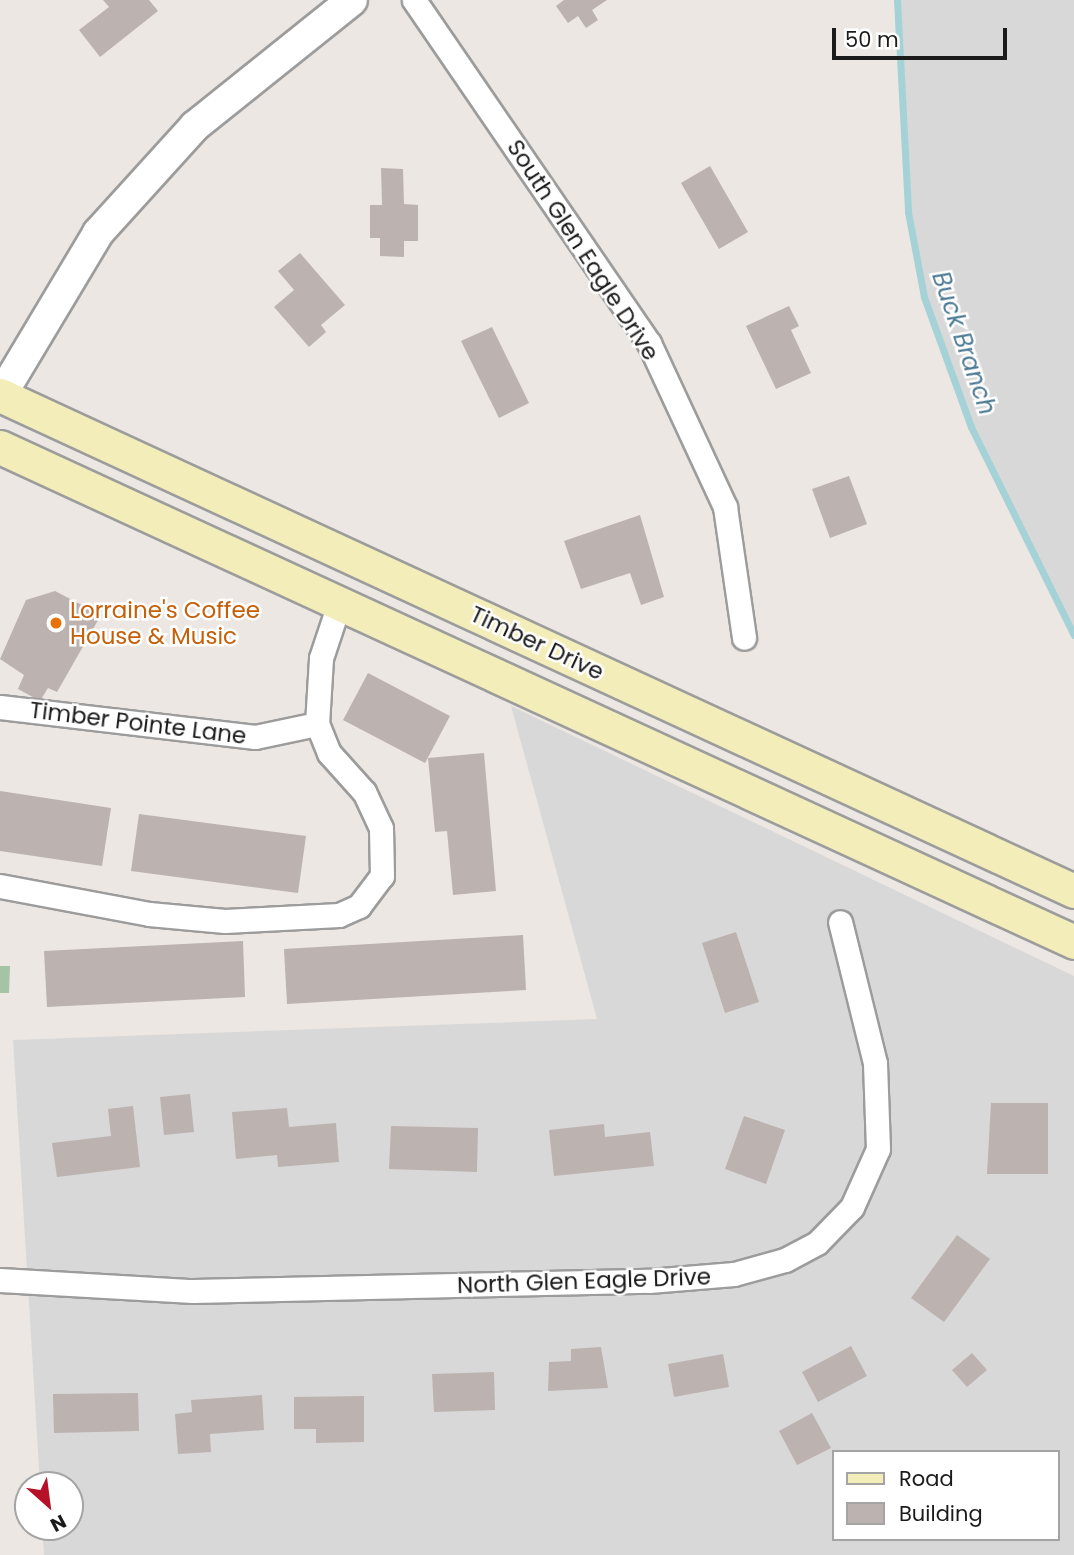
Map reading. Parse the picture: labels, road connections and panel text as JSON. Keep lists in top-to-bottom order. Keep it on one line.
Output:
{"streets":{"main road":["Timber Drive"],"street":["South Glen Eagle Drive","Timber Pointe Lane","North Glen Eagle Drive"]},"water":["Buck Branch"],"places":["Lorraine's Coffee House & Music"],"legend":["Road","Building"],"scale_bar":"50 m","north":"bottom right"}
